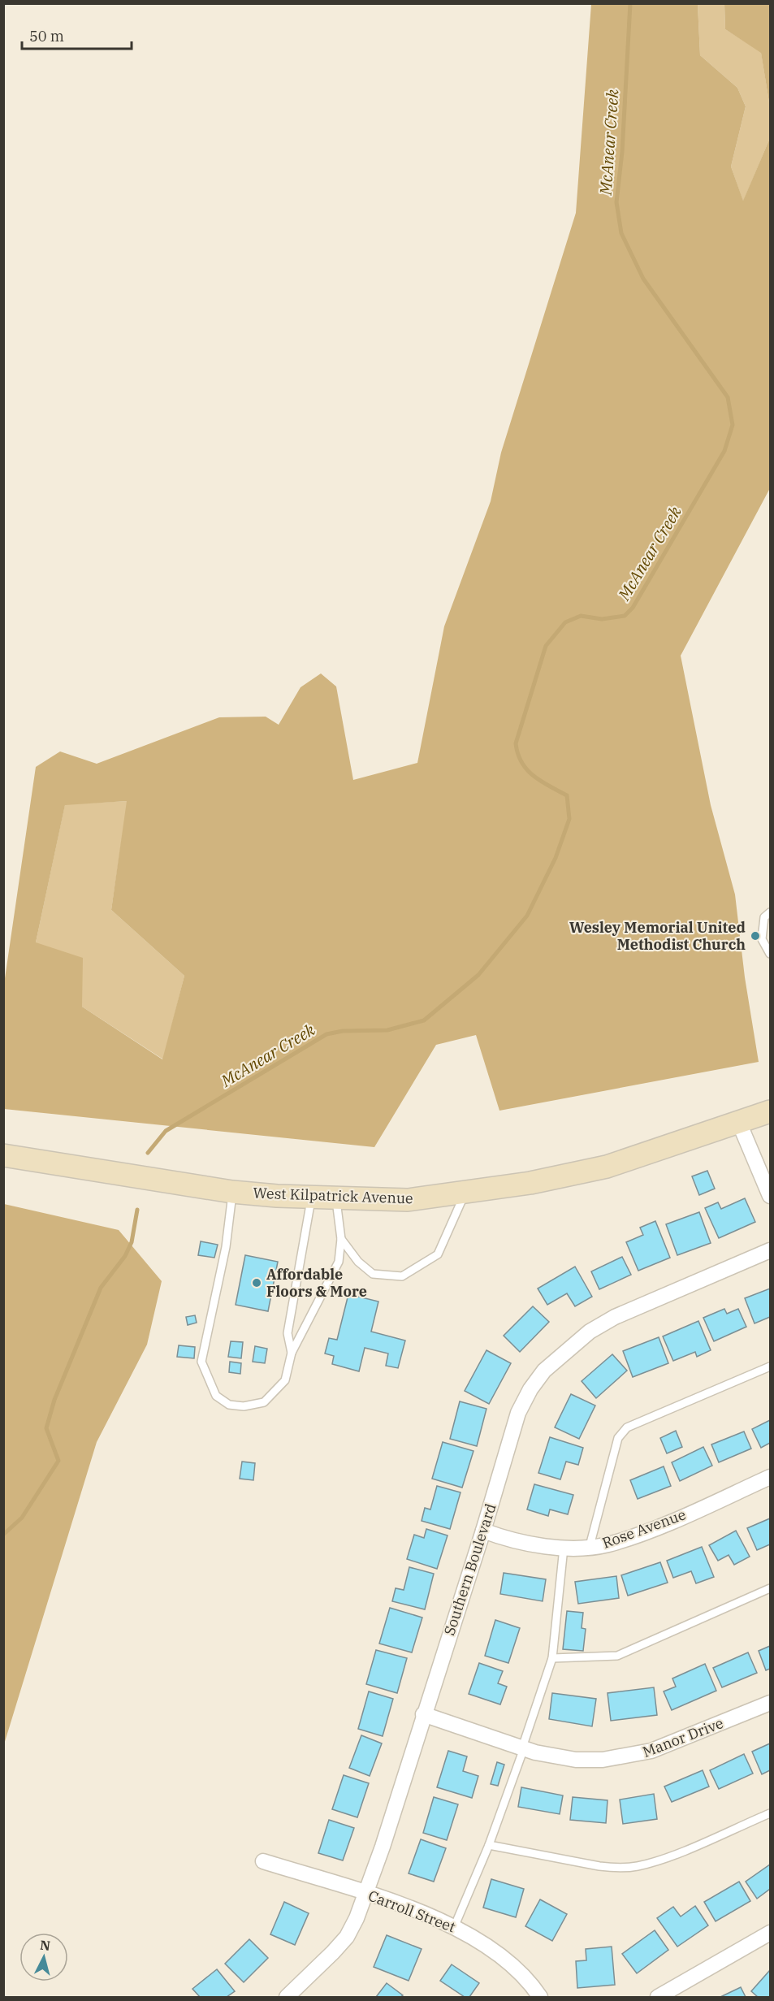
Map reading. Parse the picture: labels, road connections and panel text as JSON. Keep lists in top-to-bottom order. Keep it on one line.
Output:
{"streets":{"main road":["West Kilpatrick Avenue"],"street":["Rose Avenue","Southern Boulevard","Manor Drive","Carroll Street"]},"crossings":[["Rose Avenue","Southern Boulevard"],["Southern Boulevard","Manor Drive"],["Southern Boulevard","Carroll Street"]],"water":["McAnear Creek"],"places":["Wesley Memorial United Methodist Church","Affordable Floors & More"],"scale_bar":"50 m","north":"top"}
